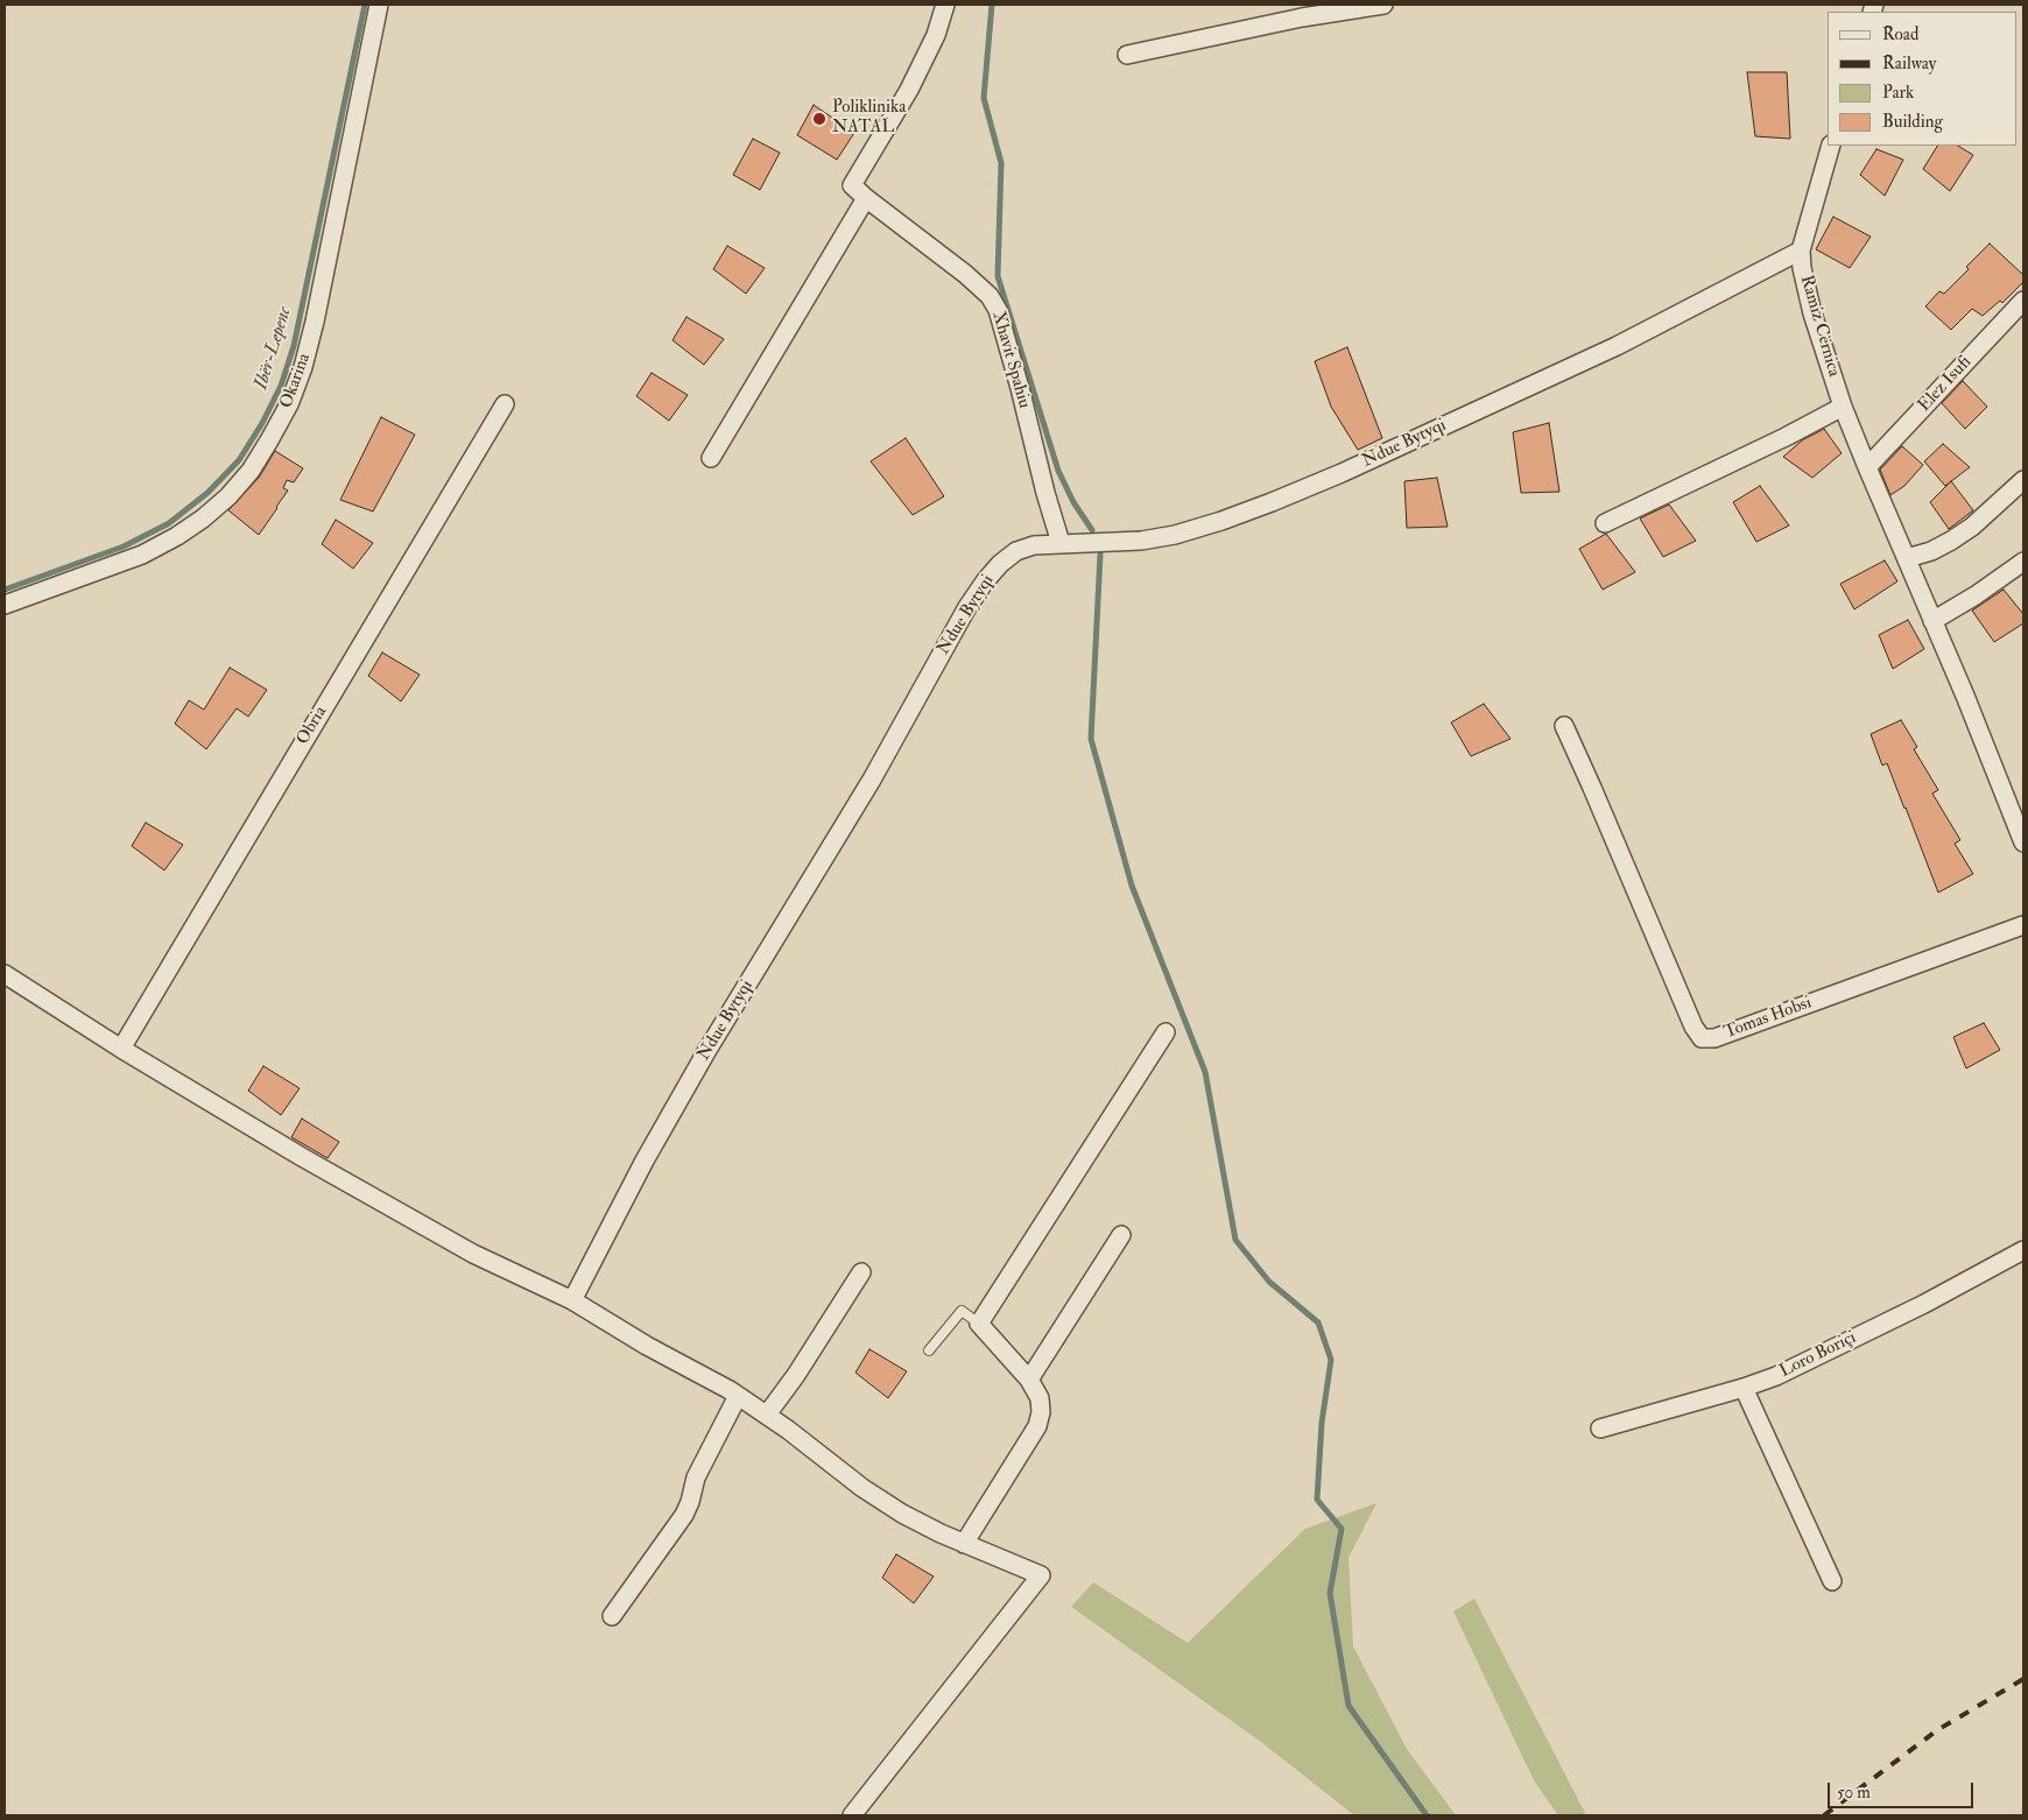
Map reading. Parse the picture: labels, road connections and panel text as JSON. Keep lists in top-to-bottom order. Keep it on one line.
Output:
{"streets":{"street":["Ramiz Cërnica","Xhavit Spahiu","Okarina","Elez Isufi","Ndue Bytyqi","Obria","Tomas Hobsi","Loro Boriçi"]},"crossings":[["Ramiz Cërnica","Elez Isufi"],["Ramiz Cërnica","Ndue Bytyqi"],["Xhavit Spahiu","Ndue Bytyqi"]],"water":["Ibër-Lepenc"],"places":["Poliklinika NATAL"],"legend":["Road","Railway","Park","Building"],"scale_bar":"50 m"}
